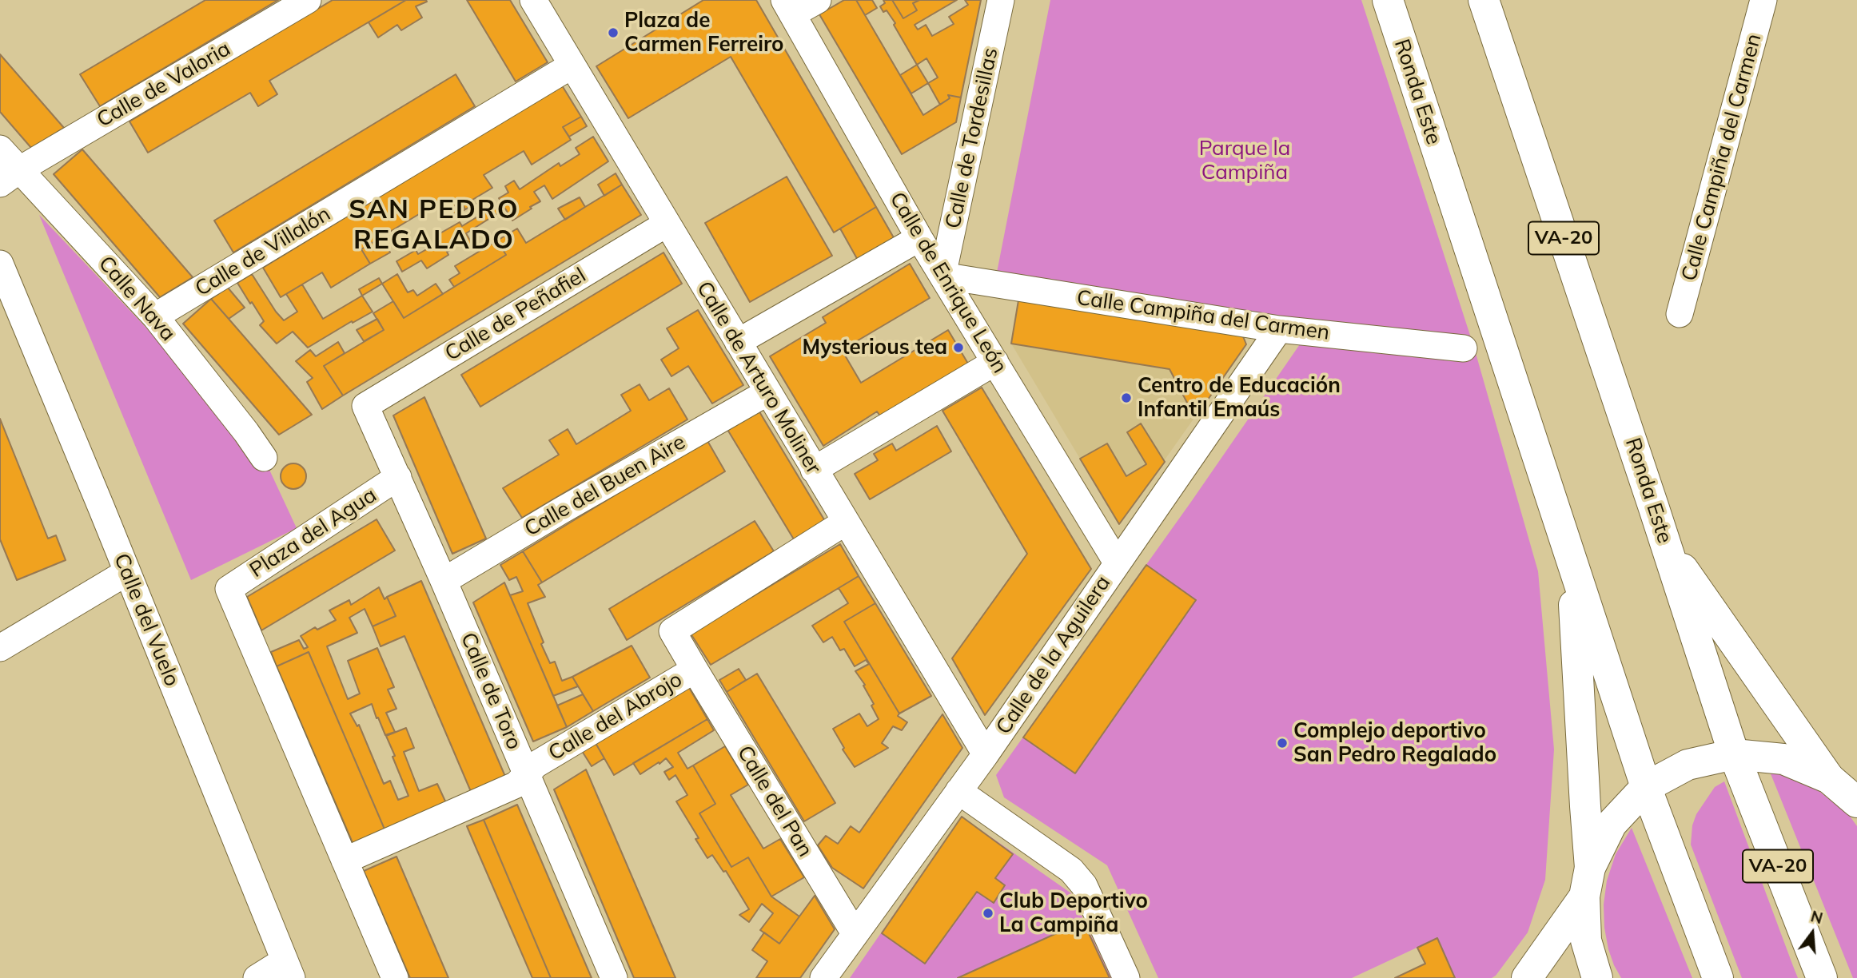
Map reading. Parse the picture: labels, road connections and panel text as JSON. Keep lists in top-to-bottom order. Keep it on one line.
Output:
{"streets":{"main road":["Ronda Este","VA-20"],"street":["Calle de Valoria","Calle de Tordesillas","Calle Campiña del Carmen","Calle de Villalón","Calle de Enrique León","Calle Nava","Calle de Peñafiel","Calle de Arturo Moliner","Calle del Buen Aire","Plaza del Agua","Calle del Vuelo","Calle de la Aguilera","Calle de Toro","Calle del Abrojo","Calle del Pan"]},"crossings":[["Calle de Valoria","Calle Nava"],["Calle de Tordesillas","Calle Campiña del Carmen"],["Calle de Tordesillas","Calle de Enrique León"],["Calle Campiña del Carmen","Calle de Enrique León"],["Calle Campiña del Carmen","Calle de la Aguilera"],["Calle de Villalón","Calle Nava"],["Calle de Villalón","Calle de Arturo Moliner"],["Calle de Enrique León","Calle de la Aguilera"],["Calle de Peñafiel","Calle de Arturo Moliner"],["Calle de Peñafiel","Calle de Toro"],["Calle de Arturo Moliner","Calle del Buen Aire"],["Calle de Arturo Moliner","Calle de la Aguilera"],["Calle de Arturo Moliner","Calle del Abrojo"],["Calle del Buen Aire","Calle de Toro"],["Plaza del Agua","Calle de Toro"],["Plaza del Agua","Calle del Abrojo"],["Calle de la Aguilera","Calle del Pan"],["Calle de Toro","Calle del Abrojo"],["Calle del Abrojo","Calle del Pan"]],"districts":["SAN PEDRO REGALADO"],"parks":["Parque la Campiña"],"places":["Plaza de Carmen Ferreiro","Mysterious tea","Centro de Educación Infantil Emaús","Complejo deportivo San Pedro Regalado","Club Deportivo La Campiña"],"north":"top"}
